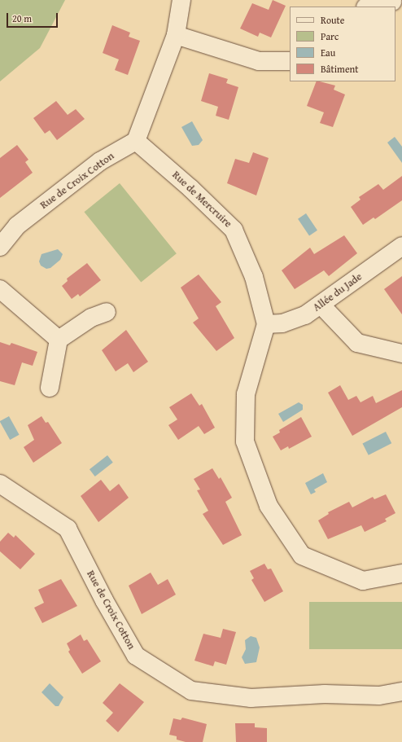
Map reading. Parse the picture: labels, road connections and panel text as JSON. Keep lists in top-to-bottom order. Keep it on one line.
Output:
{"streets":{"street":["Rue de Croix Cotton","Rue de Mercruire","Allée du Jade"]},"crossings":[["Rue de Croix Cotton","Rue de Mercruire"],["Rue de Mercruire","Allée du Jade"]],"legend":["Route","Parc","Eau","Bâtiment"],"scale_bar":"20 m"}
